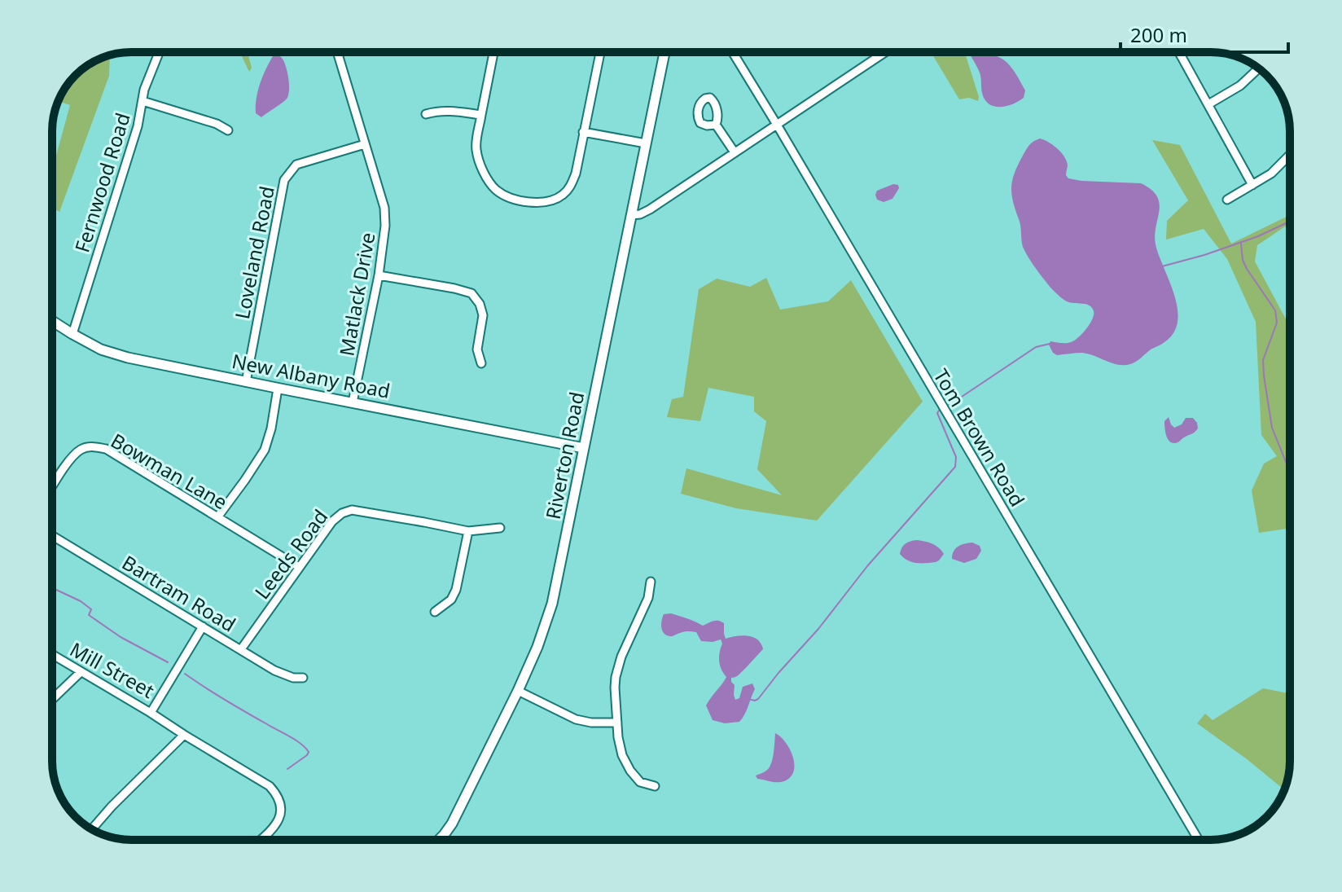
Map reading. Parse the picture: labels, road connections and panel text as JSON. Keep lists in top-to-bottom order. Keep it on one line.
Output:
{"streets":{"main road":["New Albany Road","Riverton Road"],"street":["Fernwood Road","Loveland Road","Matlack Drive","Tom Brown Road","Bowman Lane","Leeds Road","Bartram Road","Mill Street"]},"crossings":[["Fernwood Road","New Albany Road"],["Loveland Road","Matlack Drive"],["Loveland Road","New Albany Road"],["Matlack Drive","New Albany Road"],["New Albany Road","Riverton Road"],["Bowman Lane","Leeds Road"],["Leeds Road","Bartram Road"],["Bartram Road","Mill Street"]],"scale_bar":"200 m"}
